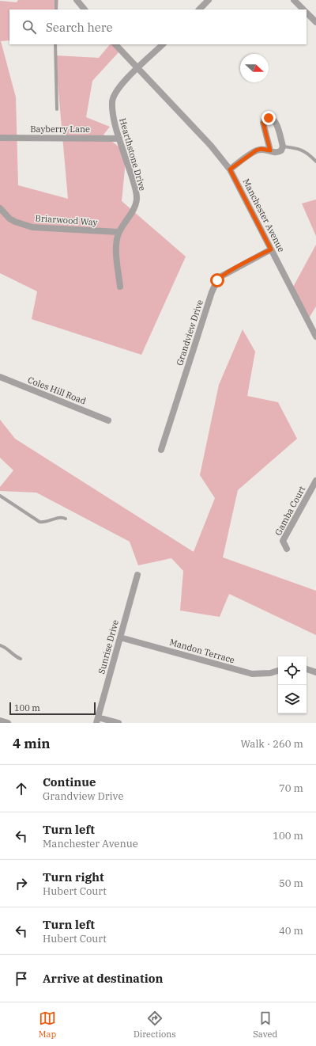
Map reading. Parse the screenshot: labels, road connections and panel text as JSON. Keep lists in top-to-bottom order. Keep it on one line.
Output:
{"streets":{"street":["Bayberry Lane","Hearthstone Drive","Manchester Avenue","Briarwood Way","Grandview Drive","Coles Hill Road","Gamba Court","Sunrise Drive","Mandon Terrace"]},"crossings":[["Bayberry Lane","Hearthstone Drive"],["Hearthstone Drive","Manchester Avenue"],["Hearthstone Drive","Briarwood Way"],["Manchester Avenue","Grandview Drive"],["Sunrise Drive","Mandon Terrace"]],"scale_bar":"100 m","north":"right","page":{"search":"Search here","scale":"100 m","heading":["4 min","Walk · 260 m"],"list":[["Continue","Grandview Drive","70 m"],["Turn left","Manchester Avenue","100 m"],["Turn right","Hubert Court","50 m"],["Turn left","Hubert Court","40 m"],"Arrive at destination"],"nav":["Map","Directions","Saved"]}}
